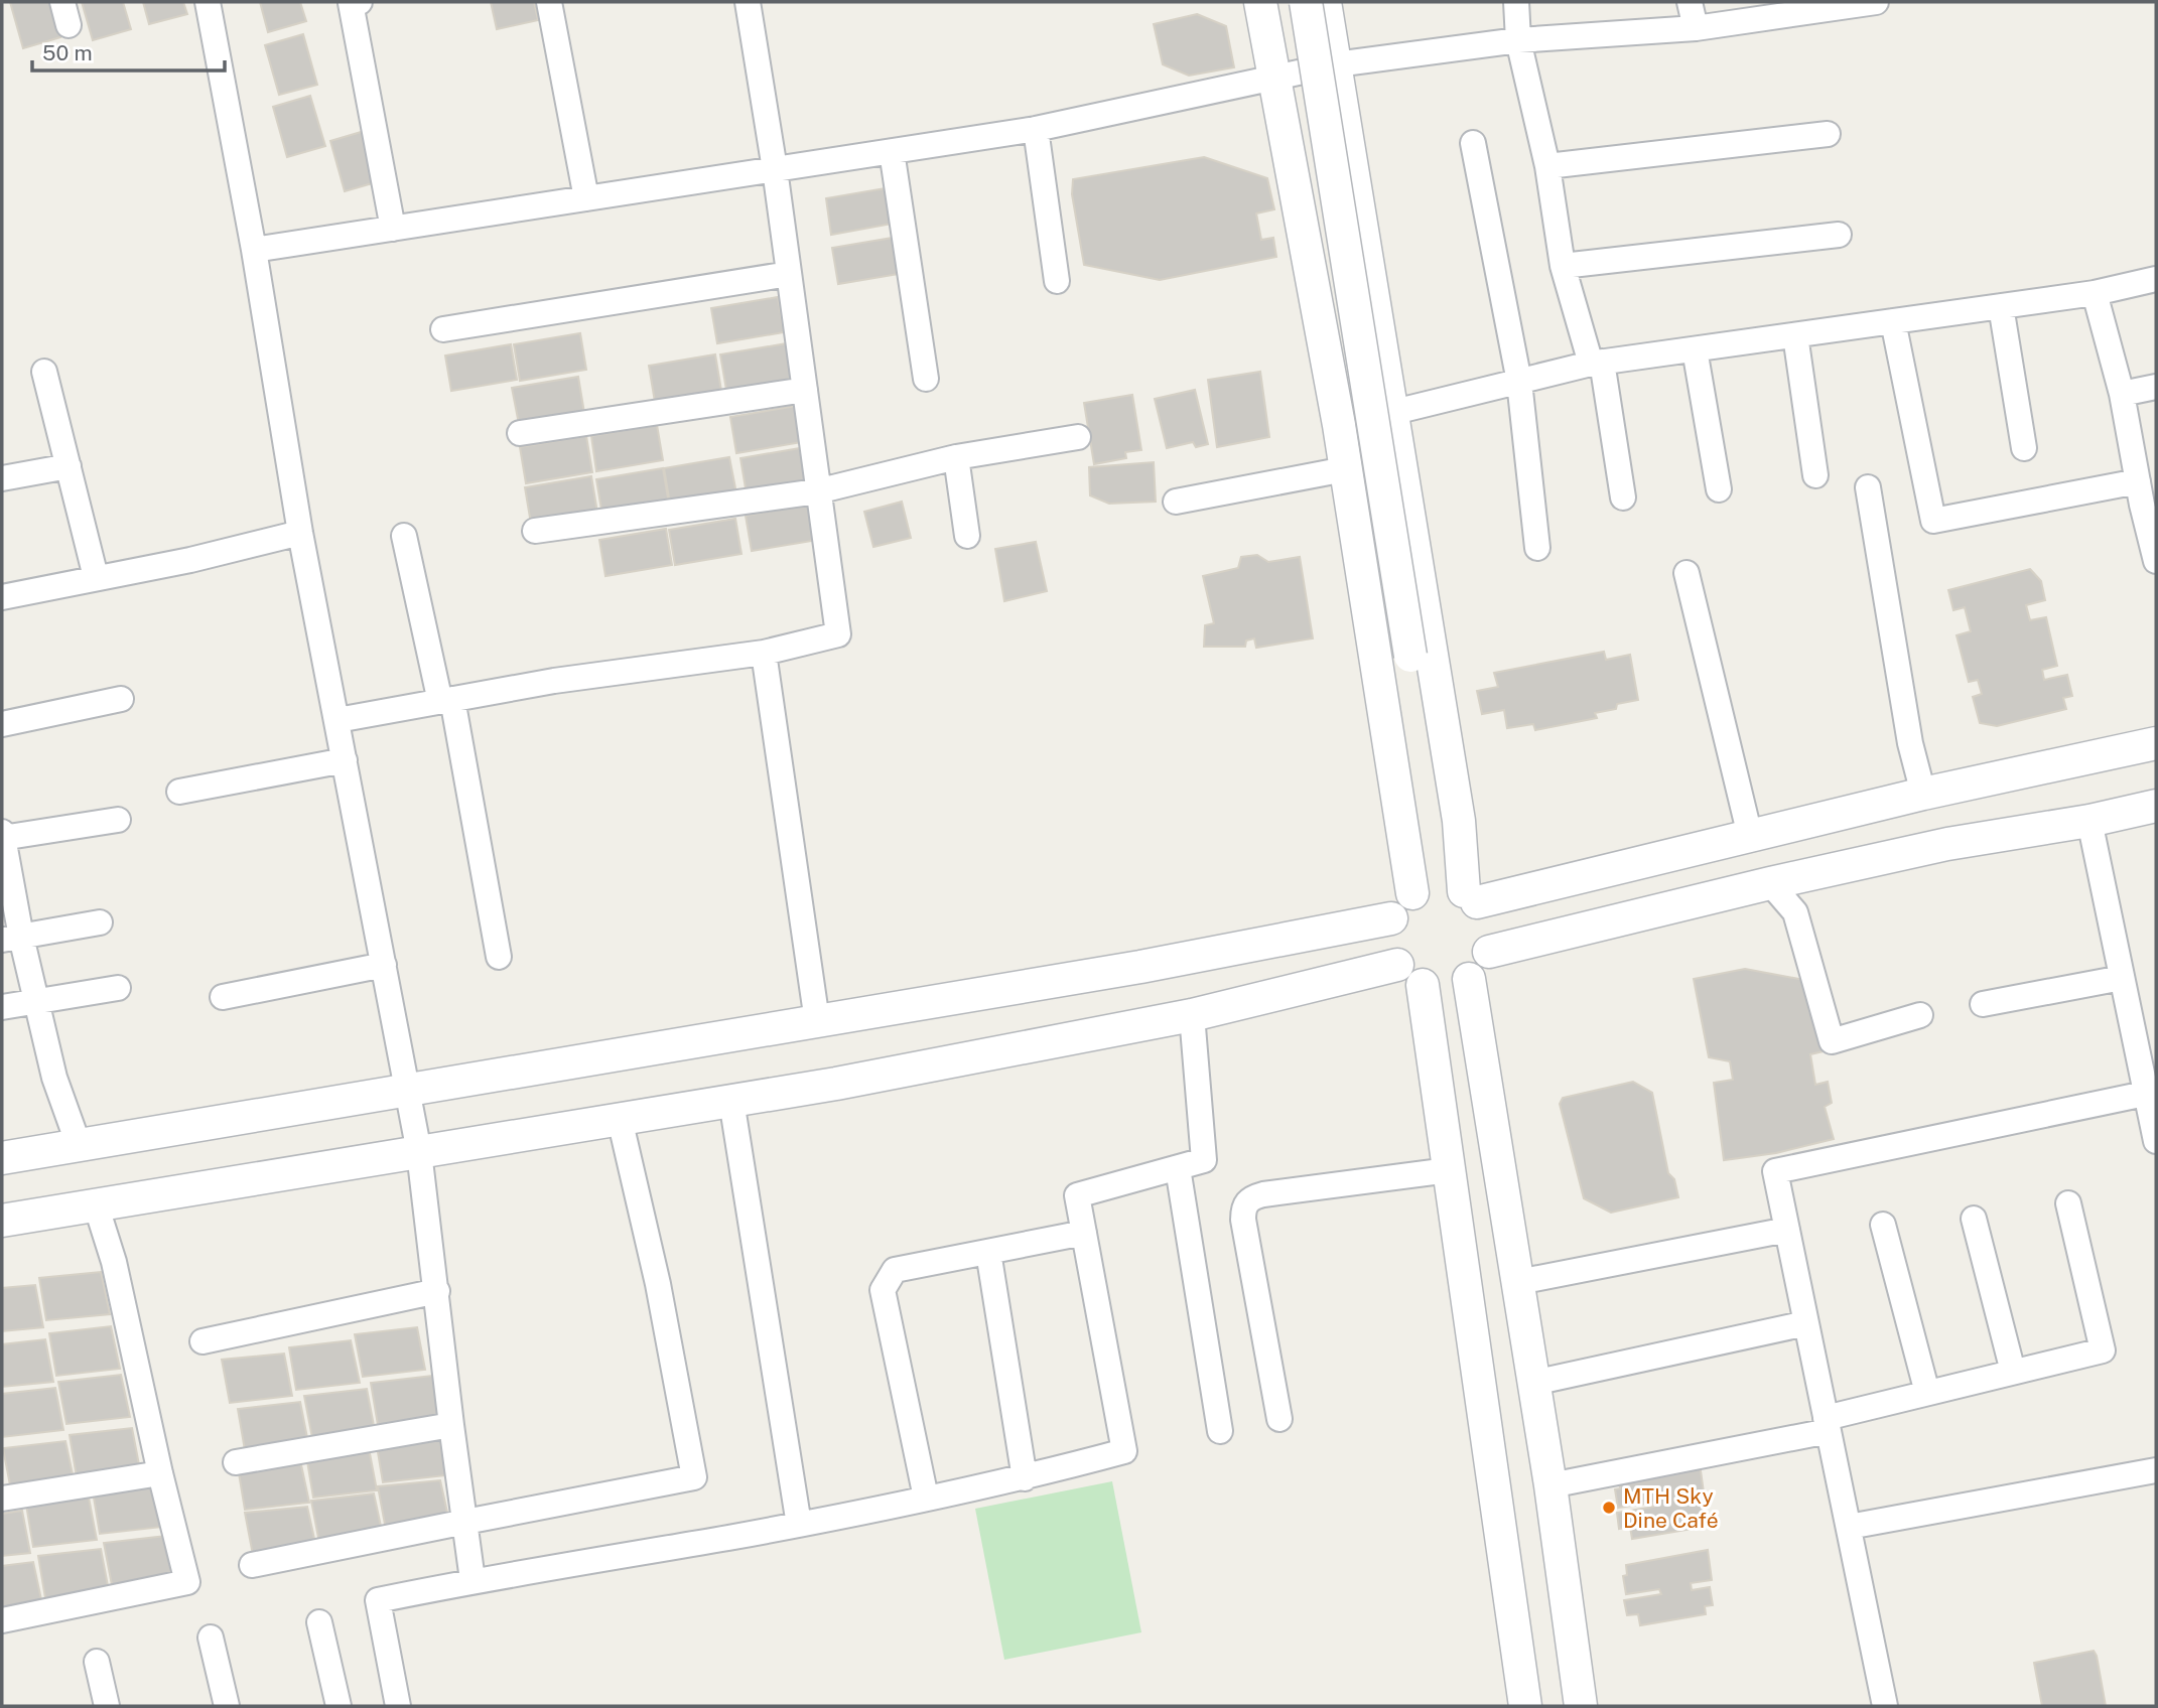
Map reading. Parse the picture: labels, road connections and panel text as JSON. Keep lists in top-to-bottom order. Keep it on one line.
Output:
{"places":["MTH Sky Dine Café"],"scale_bar":"50 m"}
